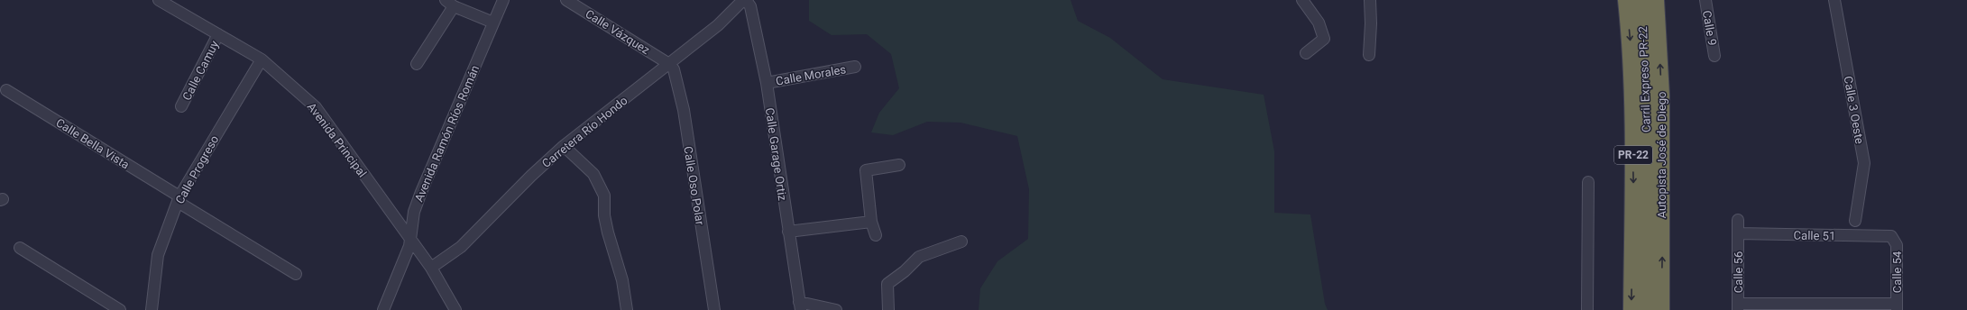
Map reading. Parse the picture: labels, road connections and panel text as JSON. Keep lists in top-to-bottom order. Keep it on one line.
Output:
{"streets":{"highway":["Carril Expreso PR-22","PR-22","Autopista José de Diego"],"street":["Calle 9","Calle Vázquez","Calle Camuy","Calle Morales","Calle 3 Oeste","Carretera Río Hondo","Avenida Ramón Ríos Román","Avenida Principal","Calle Bella Vista","Calle Garage Ortiz","Calle Progreso","Calle Oso Polar","Calle 51","Calle 56","Calle 54"]},"crossings":[["Calle Vázquez","Carretera Río Hondo"],["Calle Vázquez","Calle Oso Polar"],["Calle Camuy","Avenida Principal"],["Calle Morales","Calle Garage Ortiz"],["Carretera Río Hondo","Avenida Principal"],["Carretera Río Hondo","Calle Oso Polar"],["Avenida Ramón Ríos Román","Avenida Principal"],["Avenida Principal","Calle Progreso"],["Calle Bella Vista","Calle Progreso"],["Calle 51","Calle 56"],["Calle 51","Calle 54"]]}
